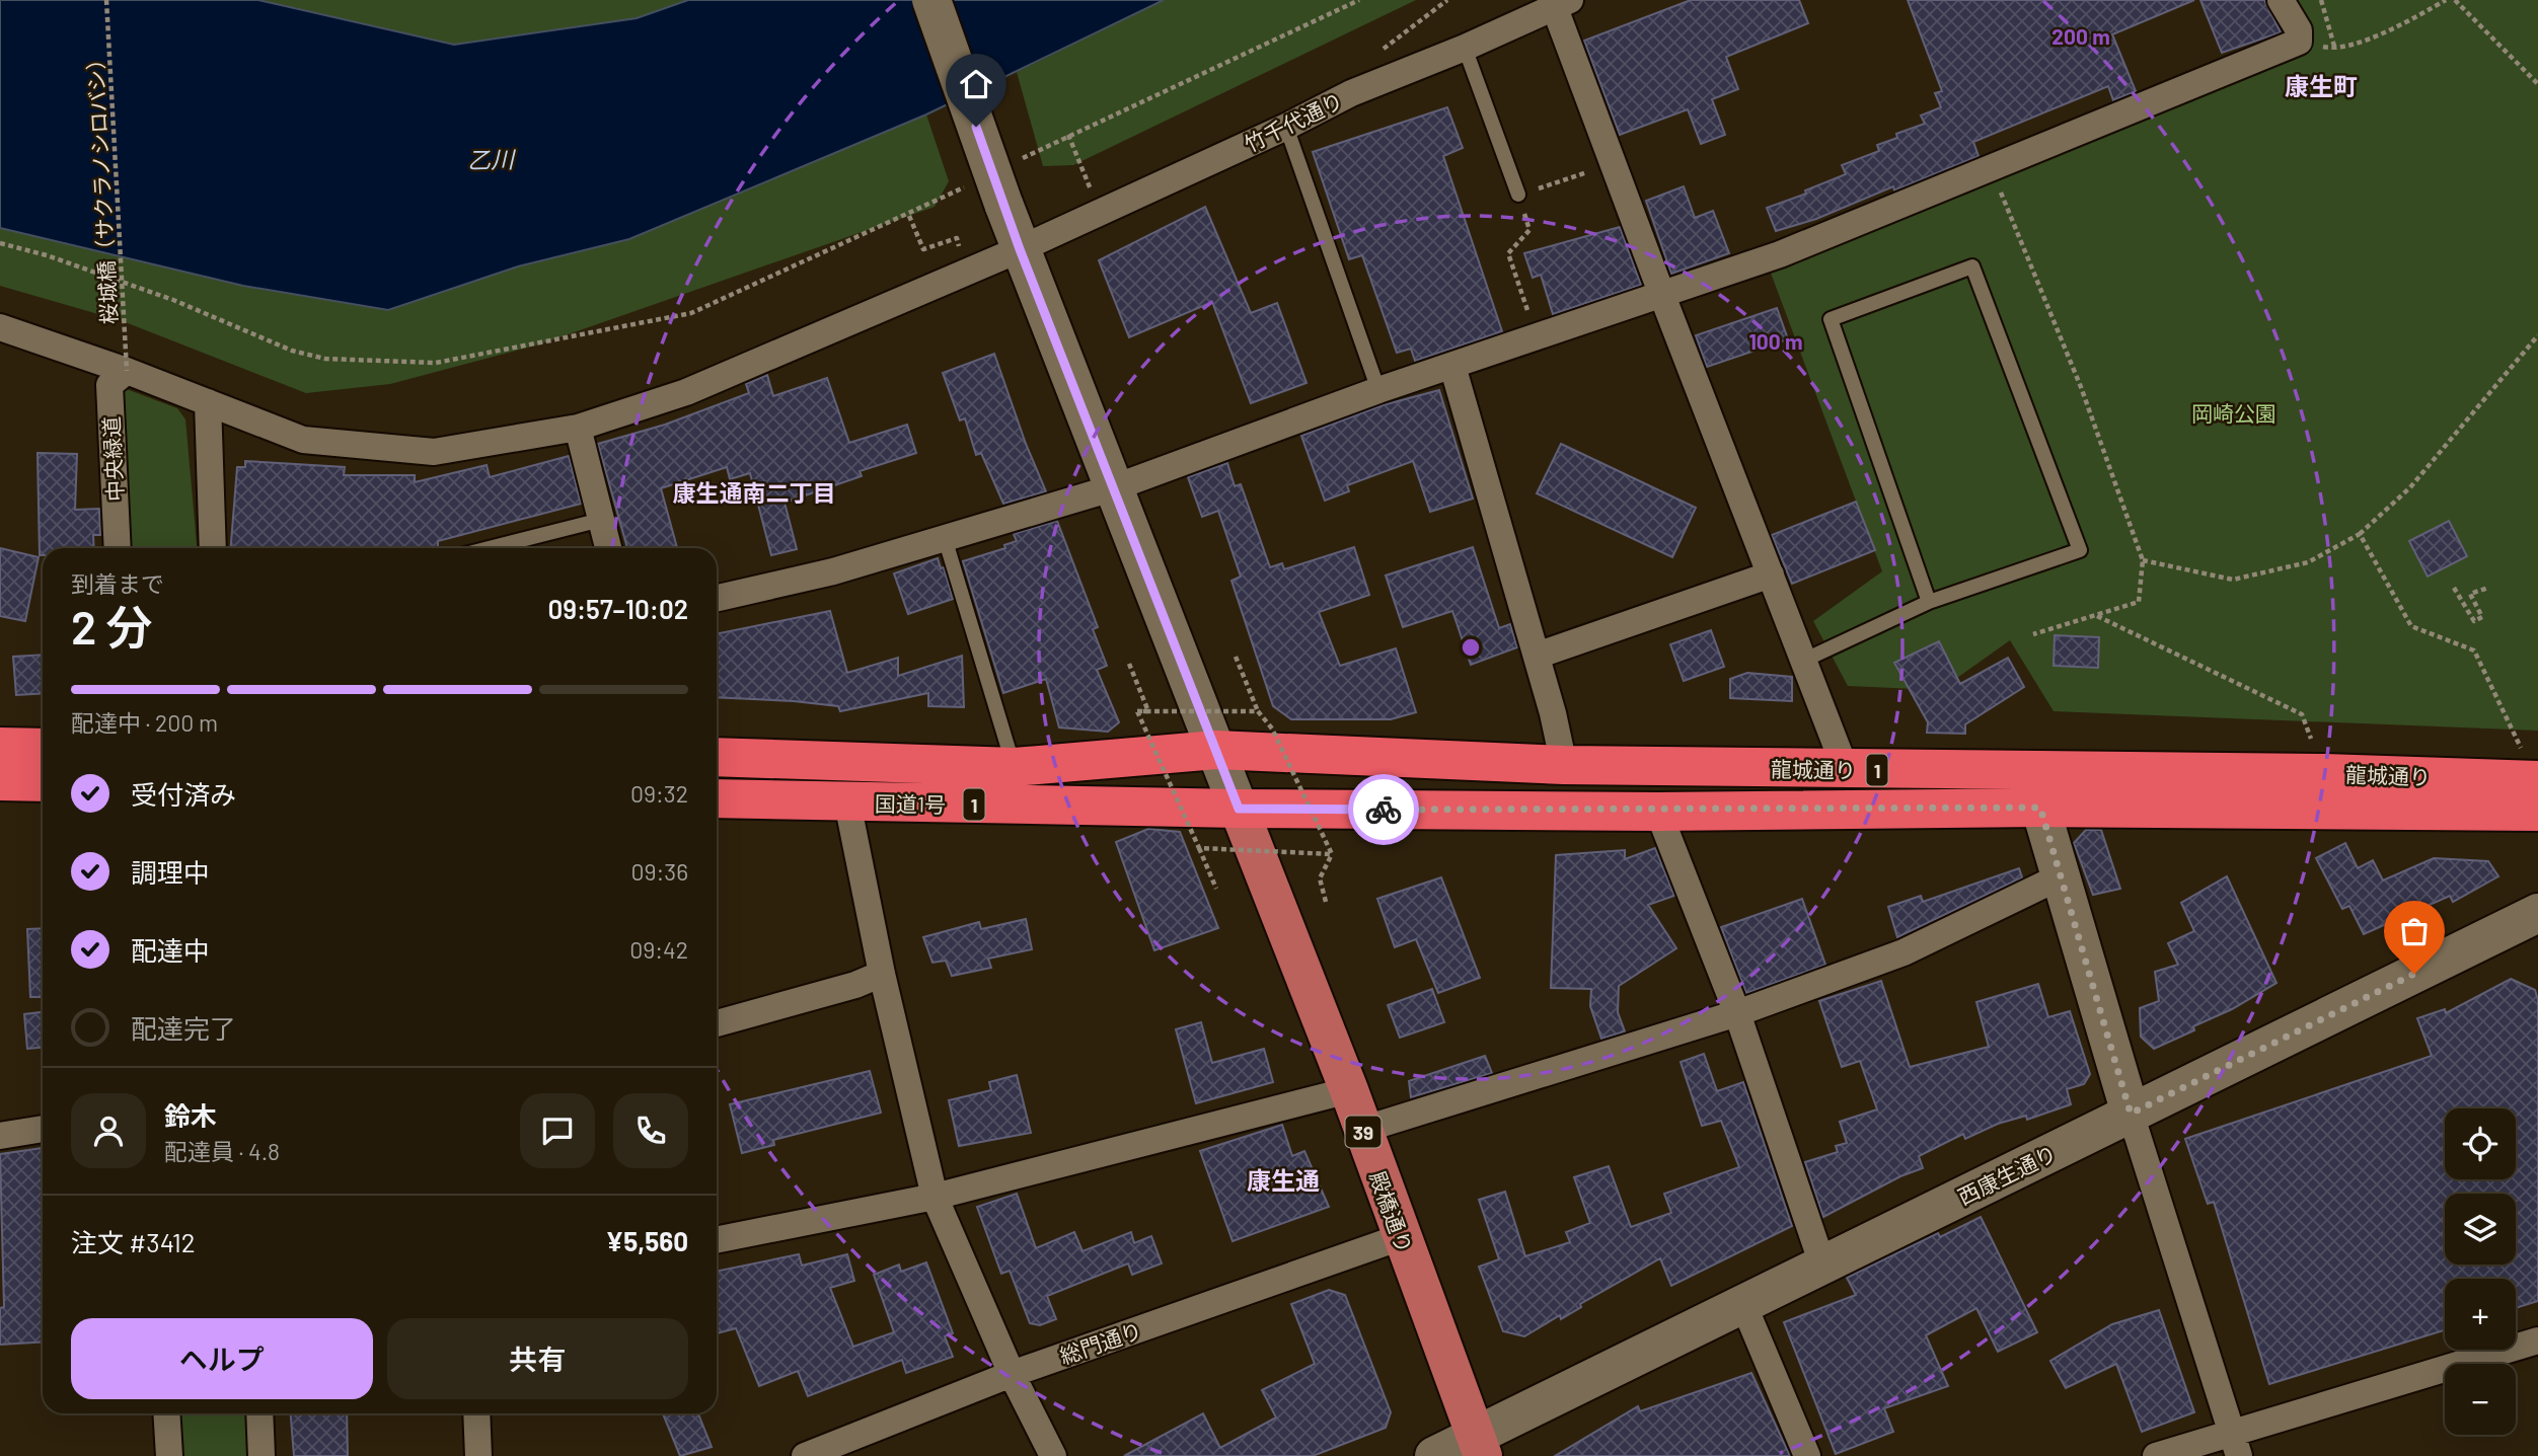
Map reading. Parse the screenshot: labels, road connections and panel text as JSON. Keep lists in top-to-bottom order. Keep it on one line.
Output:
{"streets":{"highway":["龍城通り","1","国道1号"],"main road":["39","殿橋通り"],"street":["竹千代通り","中央緑道","西康生通り","総門通り"],"path":["桜城橋（サクラノシロバシ）"]},"crossings":[["竹千代通り","桜城橋（サクラノシロバシ）"],["竹千代通り","中央緑道"],["桜城橋（サクラノシロバシ）","中央緑道"],["龍城通り","国道1号"],["龍城通り","殿橋通り"],["国道1号","殿橋通り"],["西康生通り","殿橋通り"],["殿橋通り","総門通り"]],"districts":["康生町","康生通南二丁目","康生通"],"water":["乙川"],"parks":["岡崎公園"],"page":{"heading":["2 分","到着まで","09:57–10:02"],"panel":["鈴木","配達員 · 4.8","注文 #3412","¥5,560"],"bar":"配達中 · 200 m","list":[["受付済み","09:32"],["調理中","09:36"],["配達中","09:42"],"配達完了"],"map_buttons":["+","−"],"buttons":["ヘルプ","共有"]},"rings":["200 m","100 m"]}
